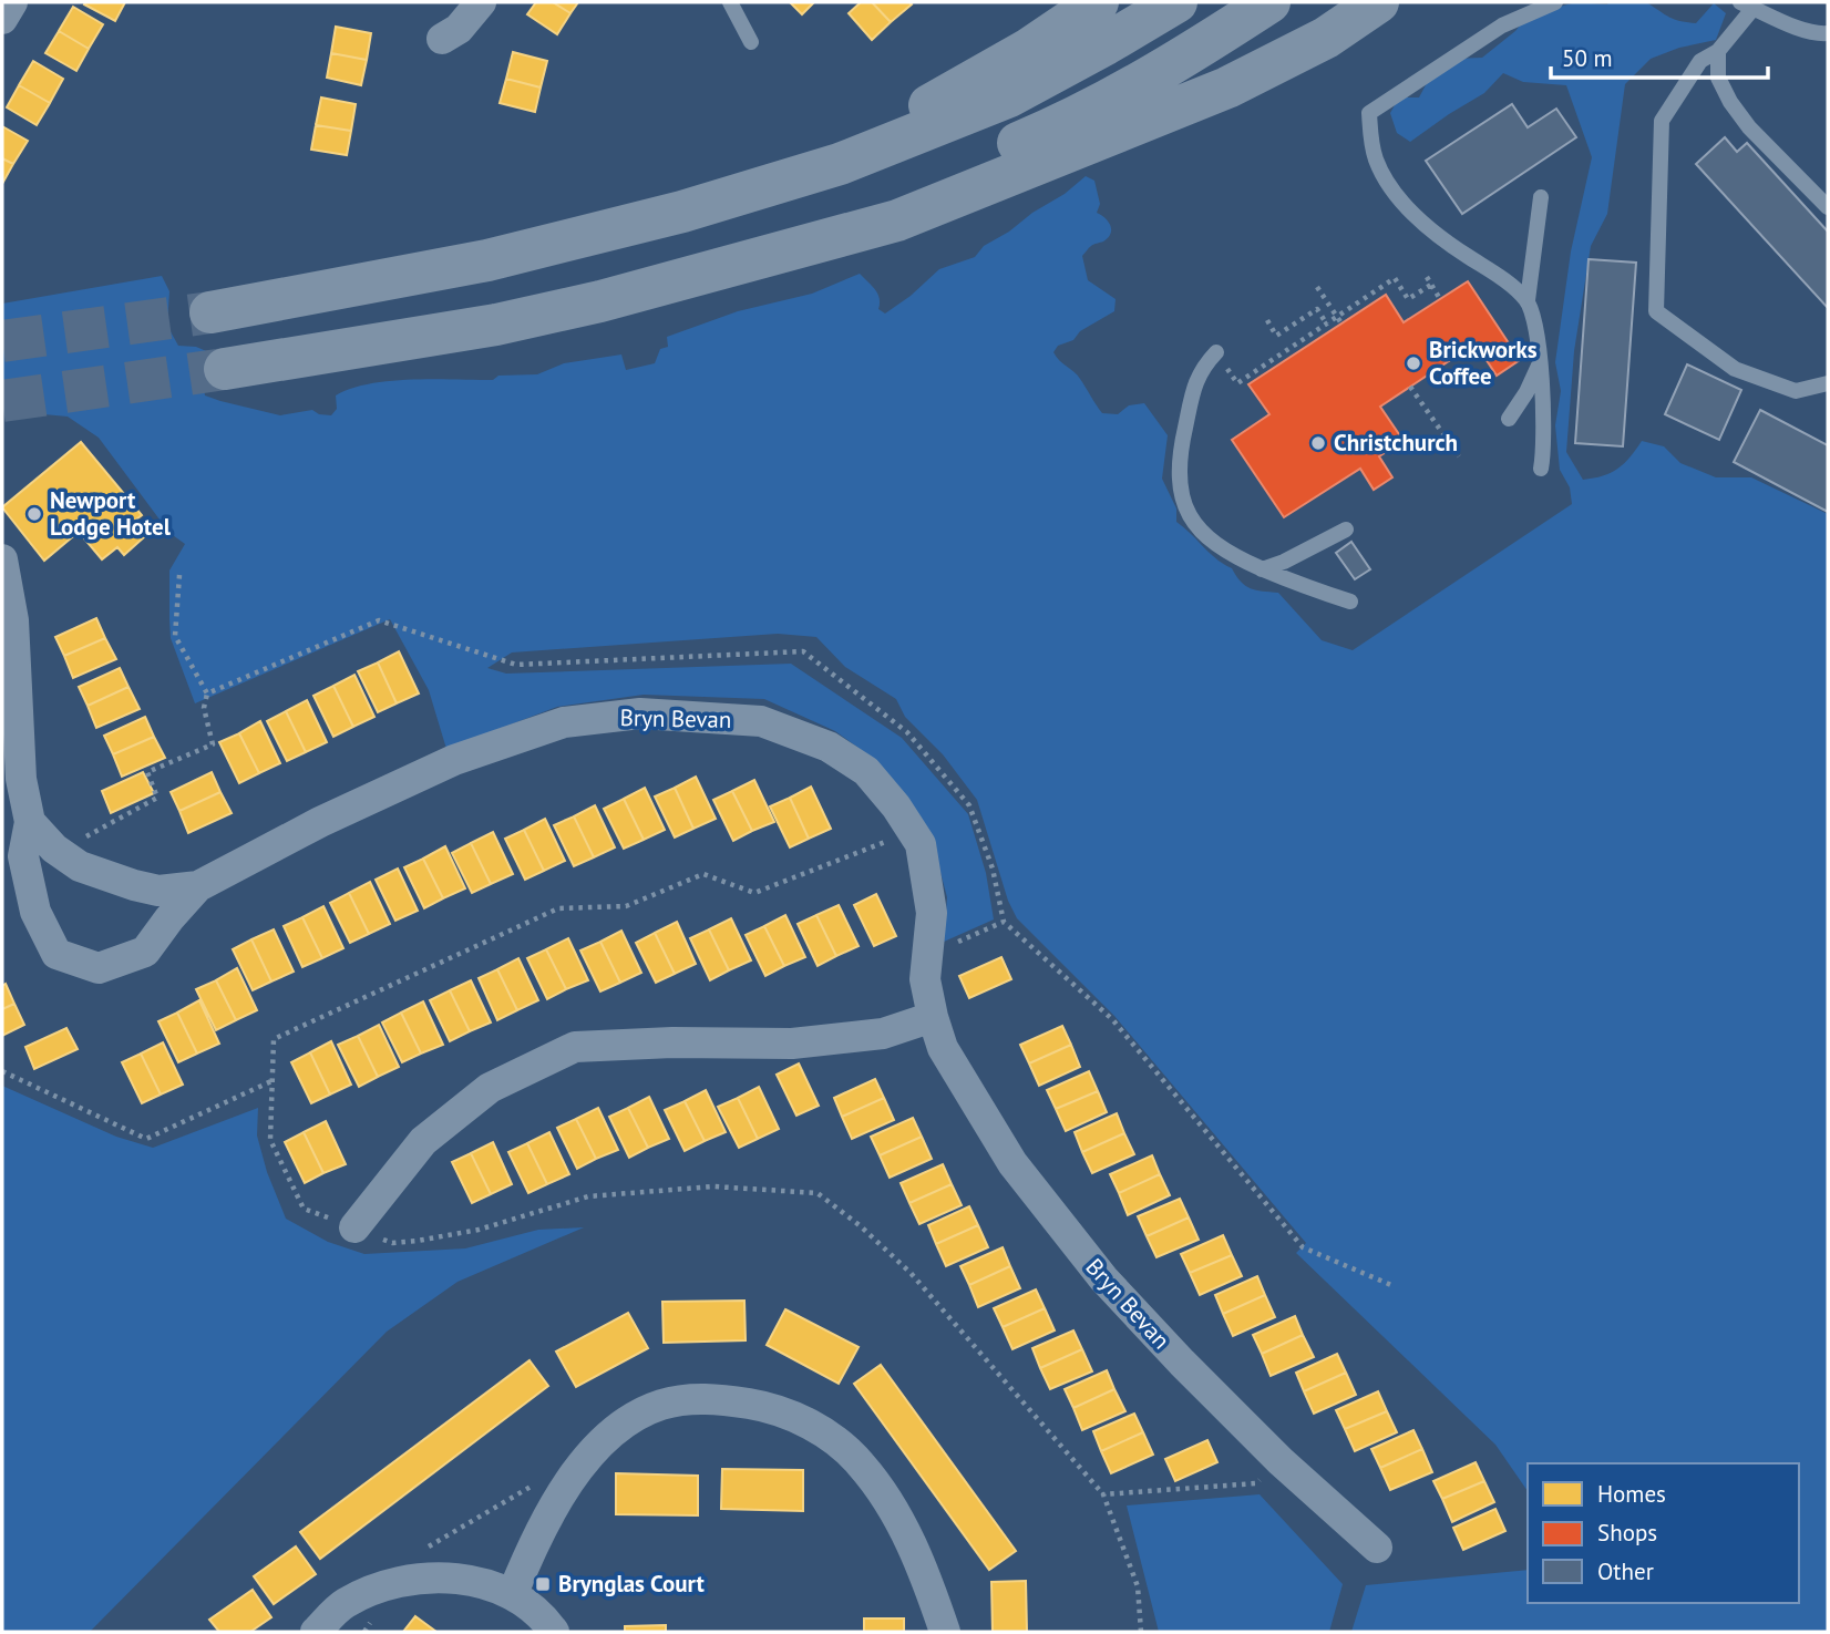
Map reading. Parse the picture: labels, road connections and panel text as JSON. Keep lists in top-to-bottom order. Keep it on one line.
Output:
{"streets":{"street":["Bryn Bevan"]},"places":{"other":["Brickworks Coffee","Christchurch","Newport Lodge Hotel"],"transit":["Brynglas Court"]},"legend":["Homes","Shops","Other"],"scale_bar":"50 m"}
